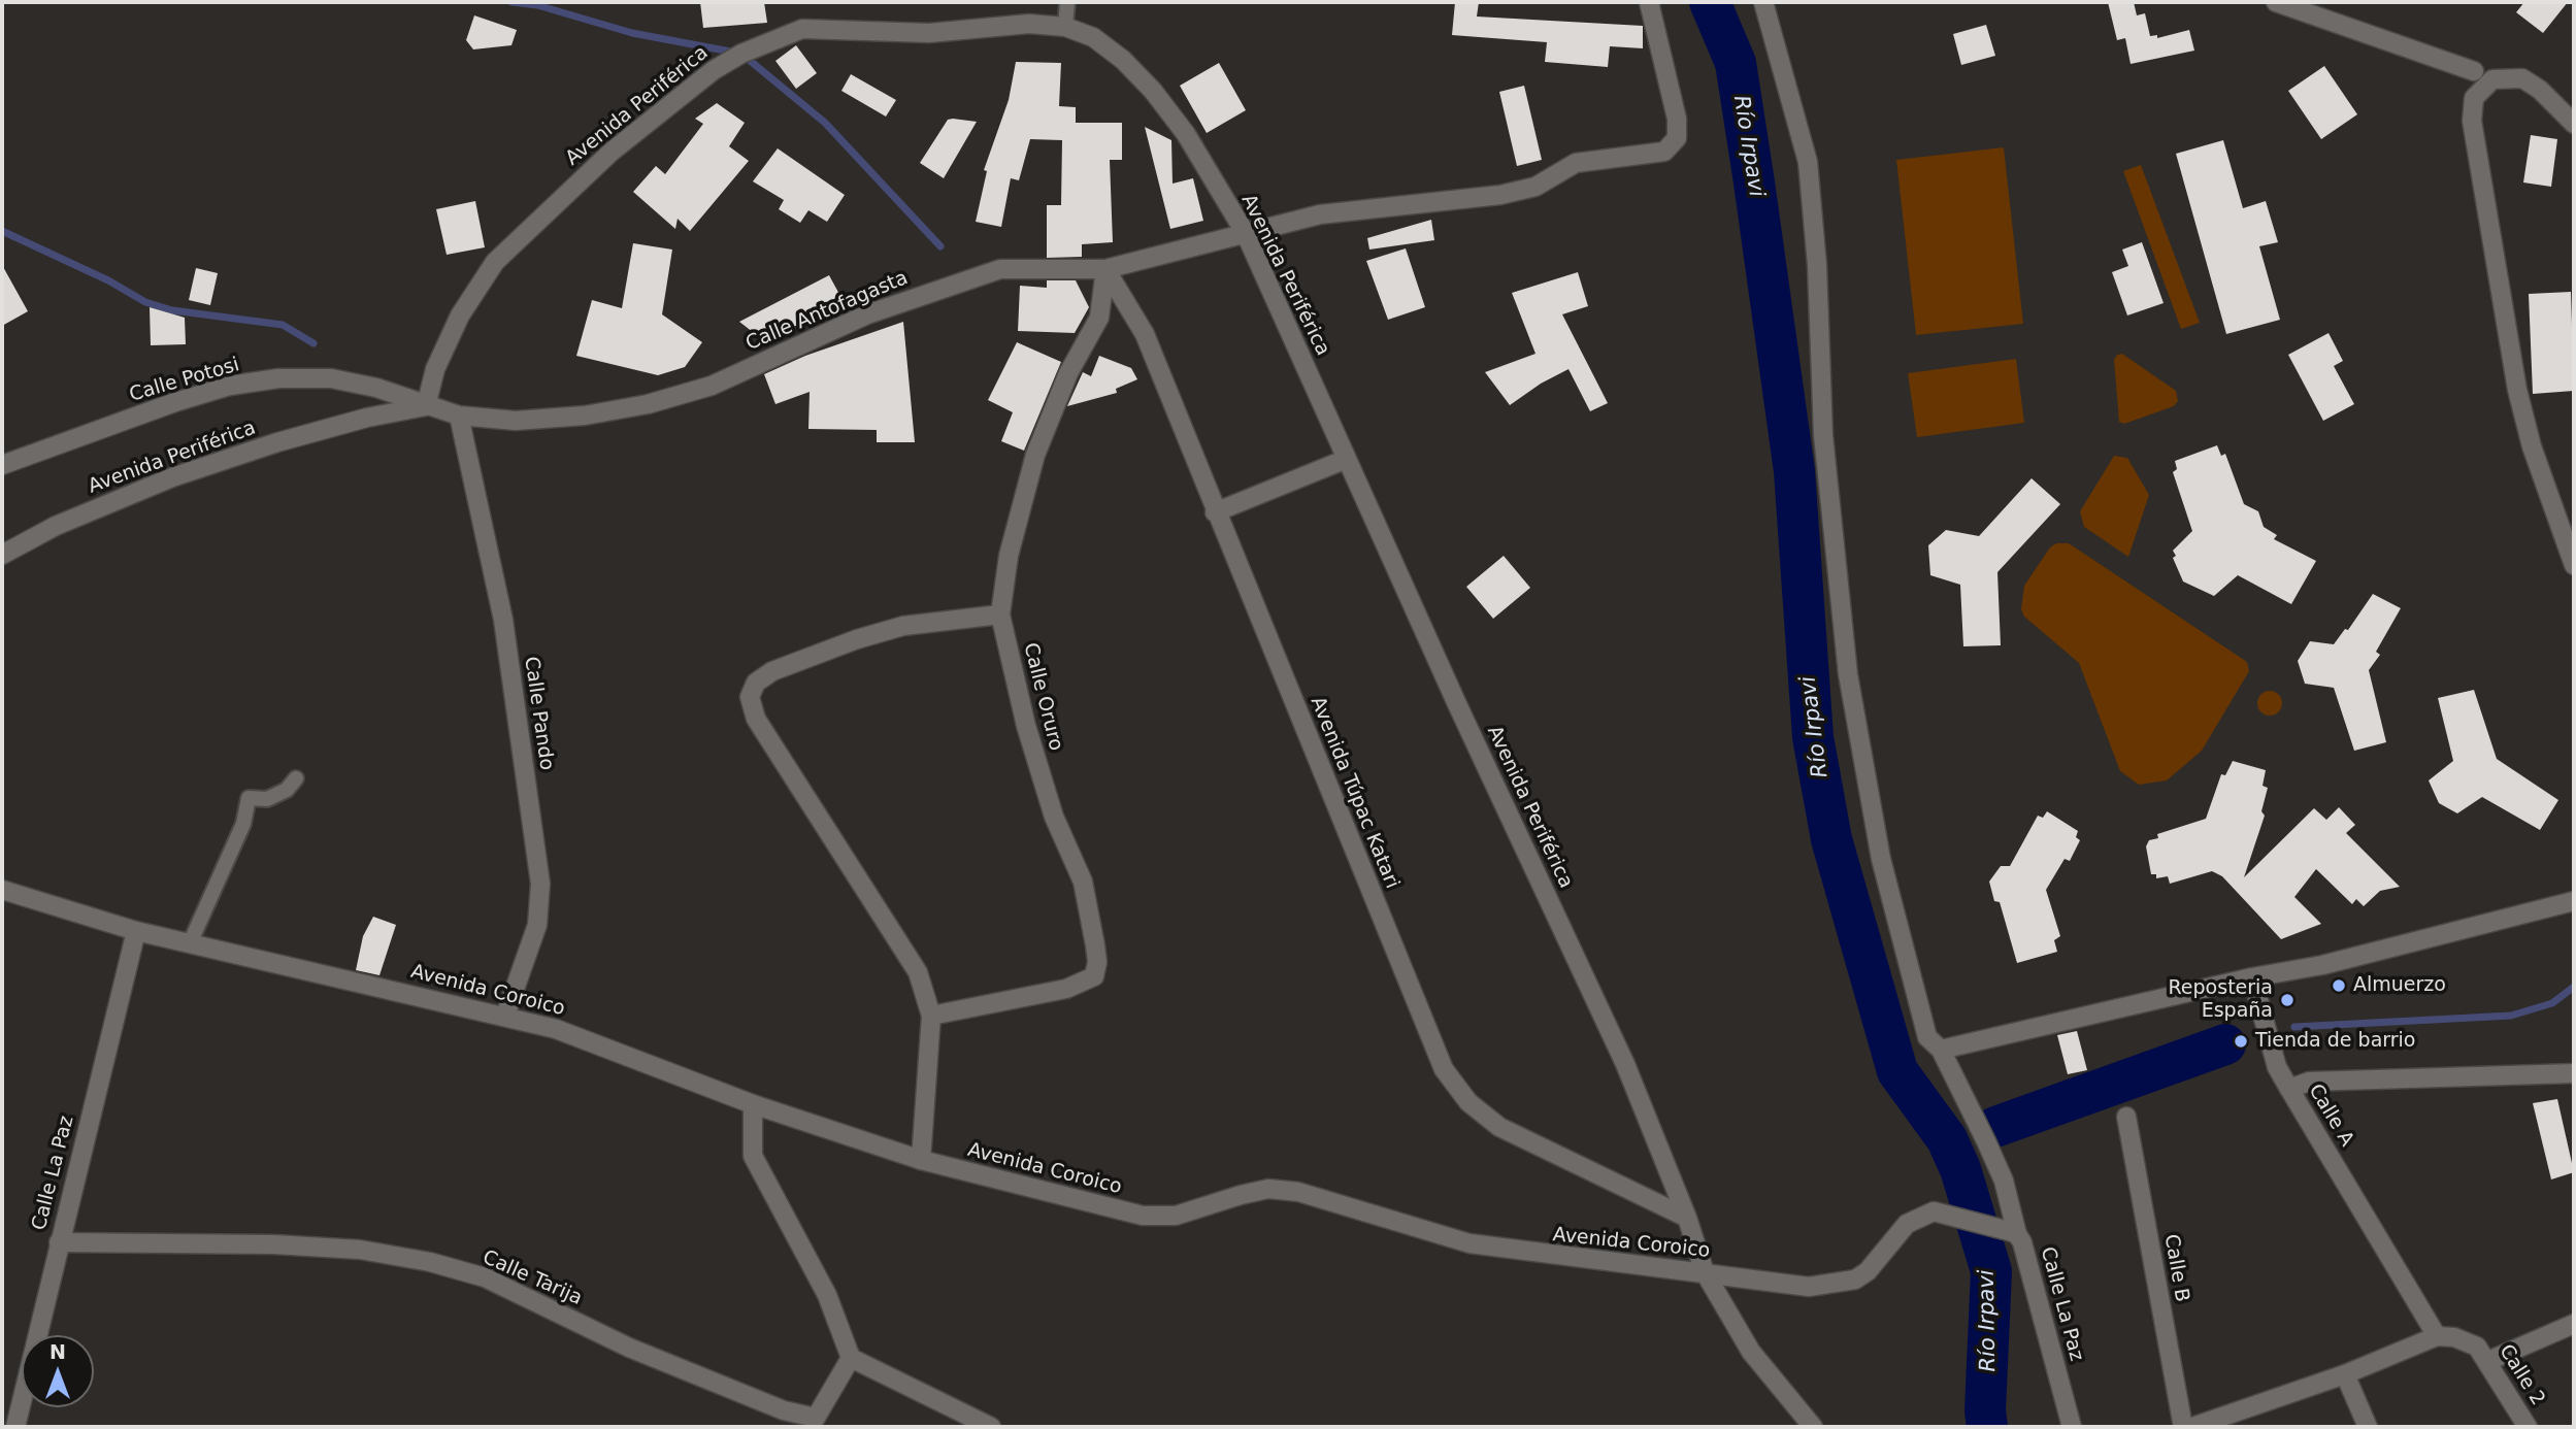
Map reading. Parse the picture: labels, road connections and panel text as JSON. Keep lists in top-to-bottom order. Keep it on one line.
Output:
{"streets":{"street":["Avenida Periférica","Calle Antofagasta","Calle Potosi","Calle Oruro","Calle Pando","Avenida Túpac Katari","Avenida Coroico","Calle A","Calle La Paz","Calle B","Calle Tarija","Calle 2"]},"crossings":[["Avenida Periférica","Calle Antofagasta"],["Avenida Periférica","Calle Potosi"],["Avenida Periférica","Avenida Túpac Katari"],["Avenida Periférica","Avenida Coroico"],["Calle Antofagasta","Calle Potosi"],["Calle Antofagasta","Calle Oruro"],["Calle Antofagasta","Calle Pando"],["Calle Antofagasta","Avenida Túpac Katari"],["Calle Oruro","Avenida Túpac Katari"],["Calle Pando","Avenida Coroico"],["Avenida Coroico","Calle La Paz"],["Calle A","Calle 2"],["Calle La Paz","Calle Tarija"]],"water":["Río Irpavi"],"places":["Almuerzo","Reposteria España","Tienda de barrio"],"north":"top"}
